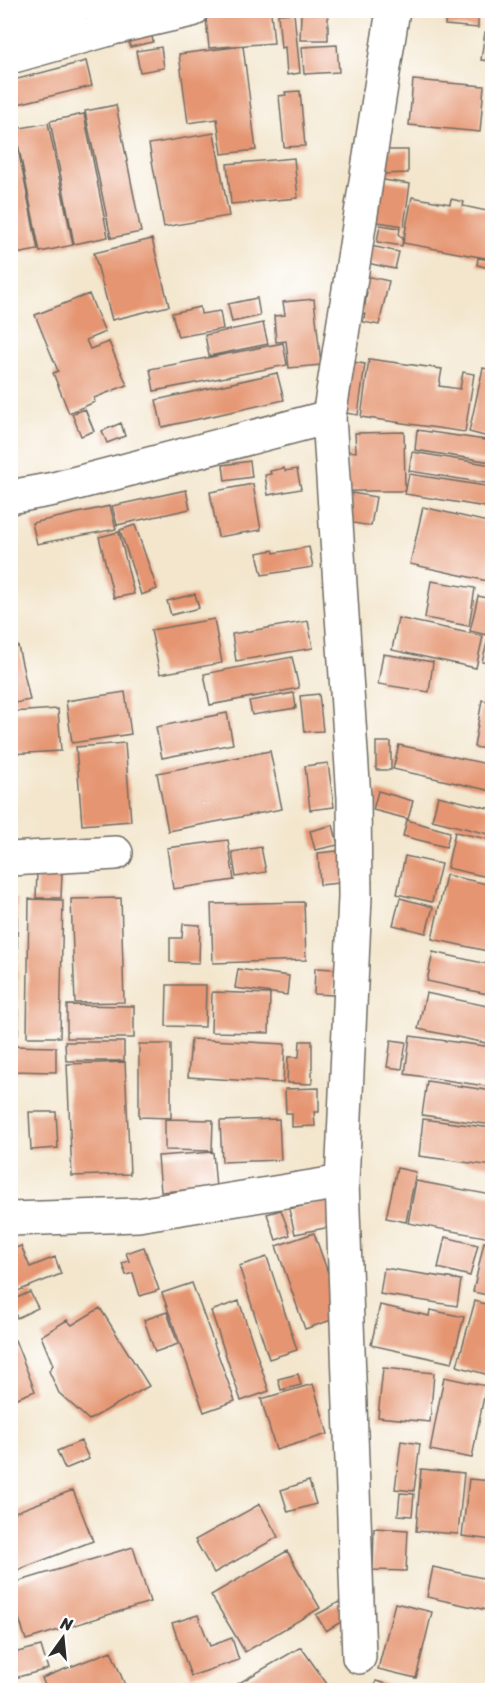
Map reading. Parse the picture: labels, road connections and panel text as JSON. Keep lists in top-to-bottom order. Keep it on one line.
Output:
{"north":"top"}
